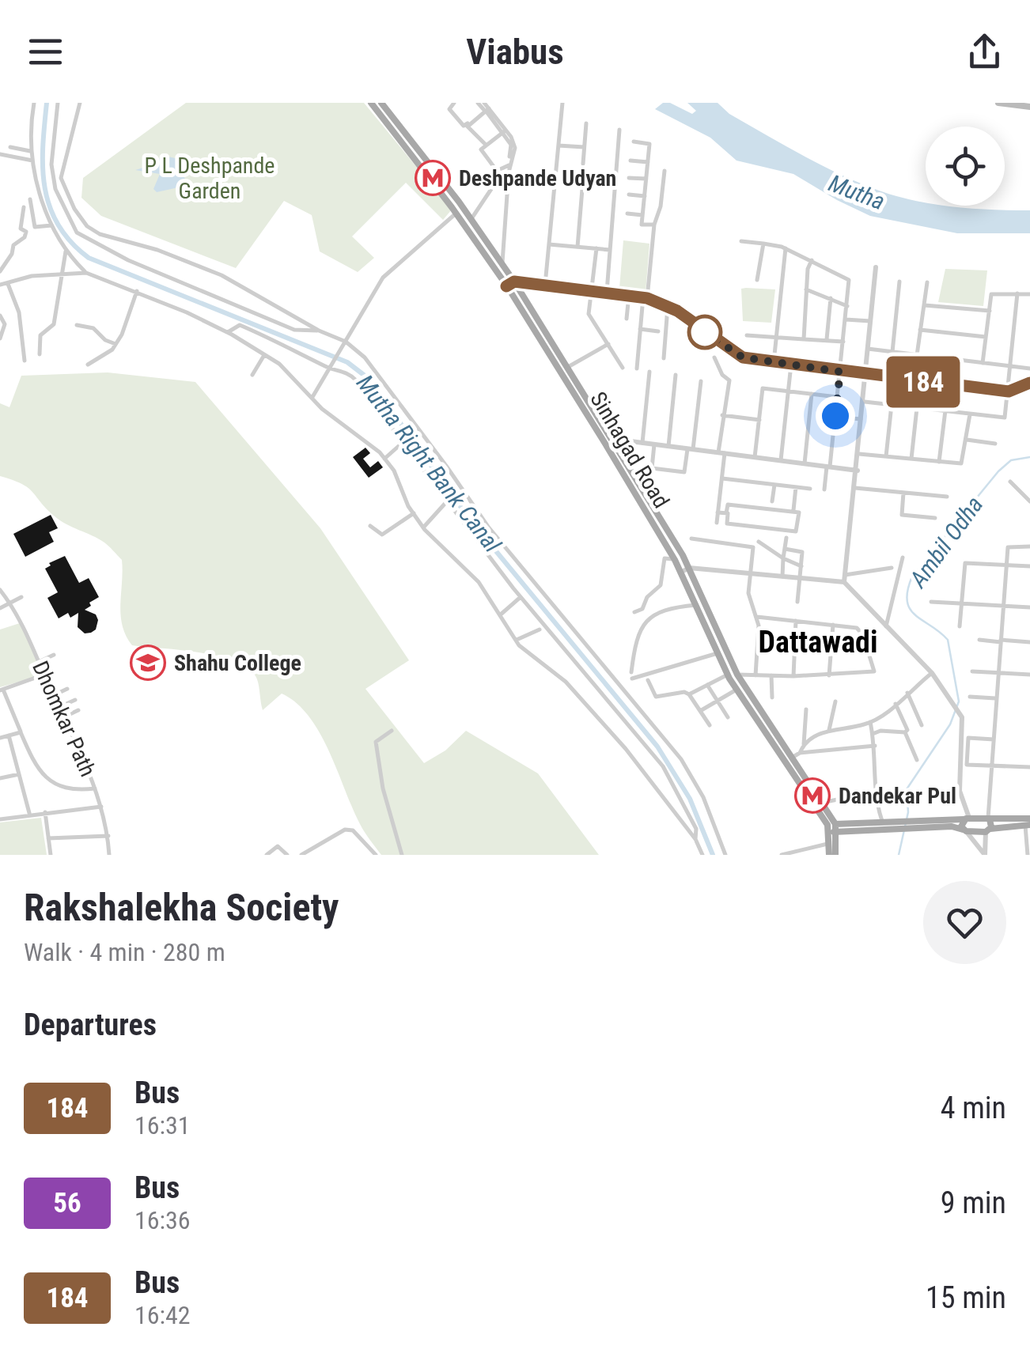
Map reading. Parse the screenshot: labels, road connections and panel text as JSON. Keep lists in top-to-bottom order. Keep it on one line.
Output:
{"streets":{"main road":["Sinhagad Road"],"street":["Dhomkar Path"]},"districts":["Dattawadi"],"water":["Mutha","Mutha Right Bank Canal","Ambil Odha"],"parks":["P L Deshpande Garden"],"places":{"metro station":["Deshpande Udyan","Dandekar Pul"],"school or university":["Shahu College"]},"lines":["bus line 184"],"page":{"header":"Viabus","on_map":"184","heading":[["Rakshalekha Society","Walk · 4 min · 280 m"],"Departures"],"list":[{"mark":"184","name":"Bus","note":"16:31","value":"4 min"},{"mark":"56","name":"Bus","note":"16:36","value":"9 min"},{"mark":"184","name":"Bus","note":"16:42","value":"15 min"}]}}
